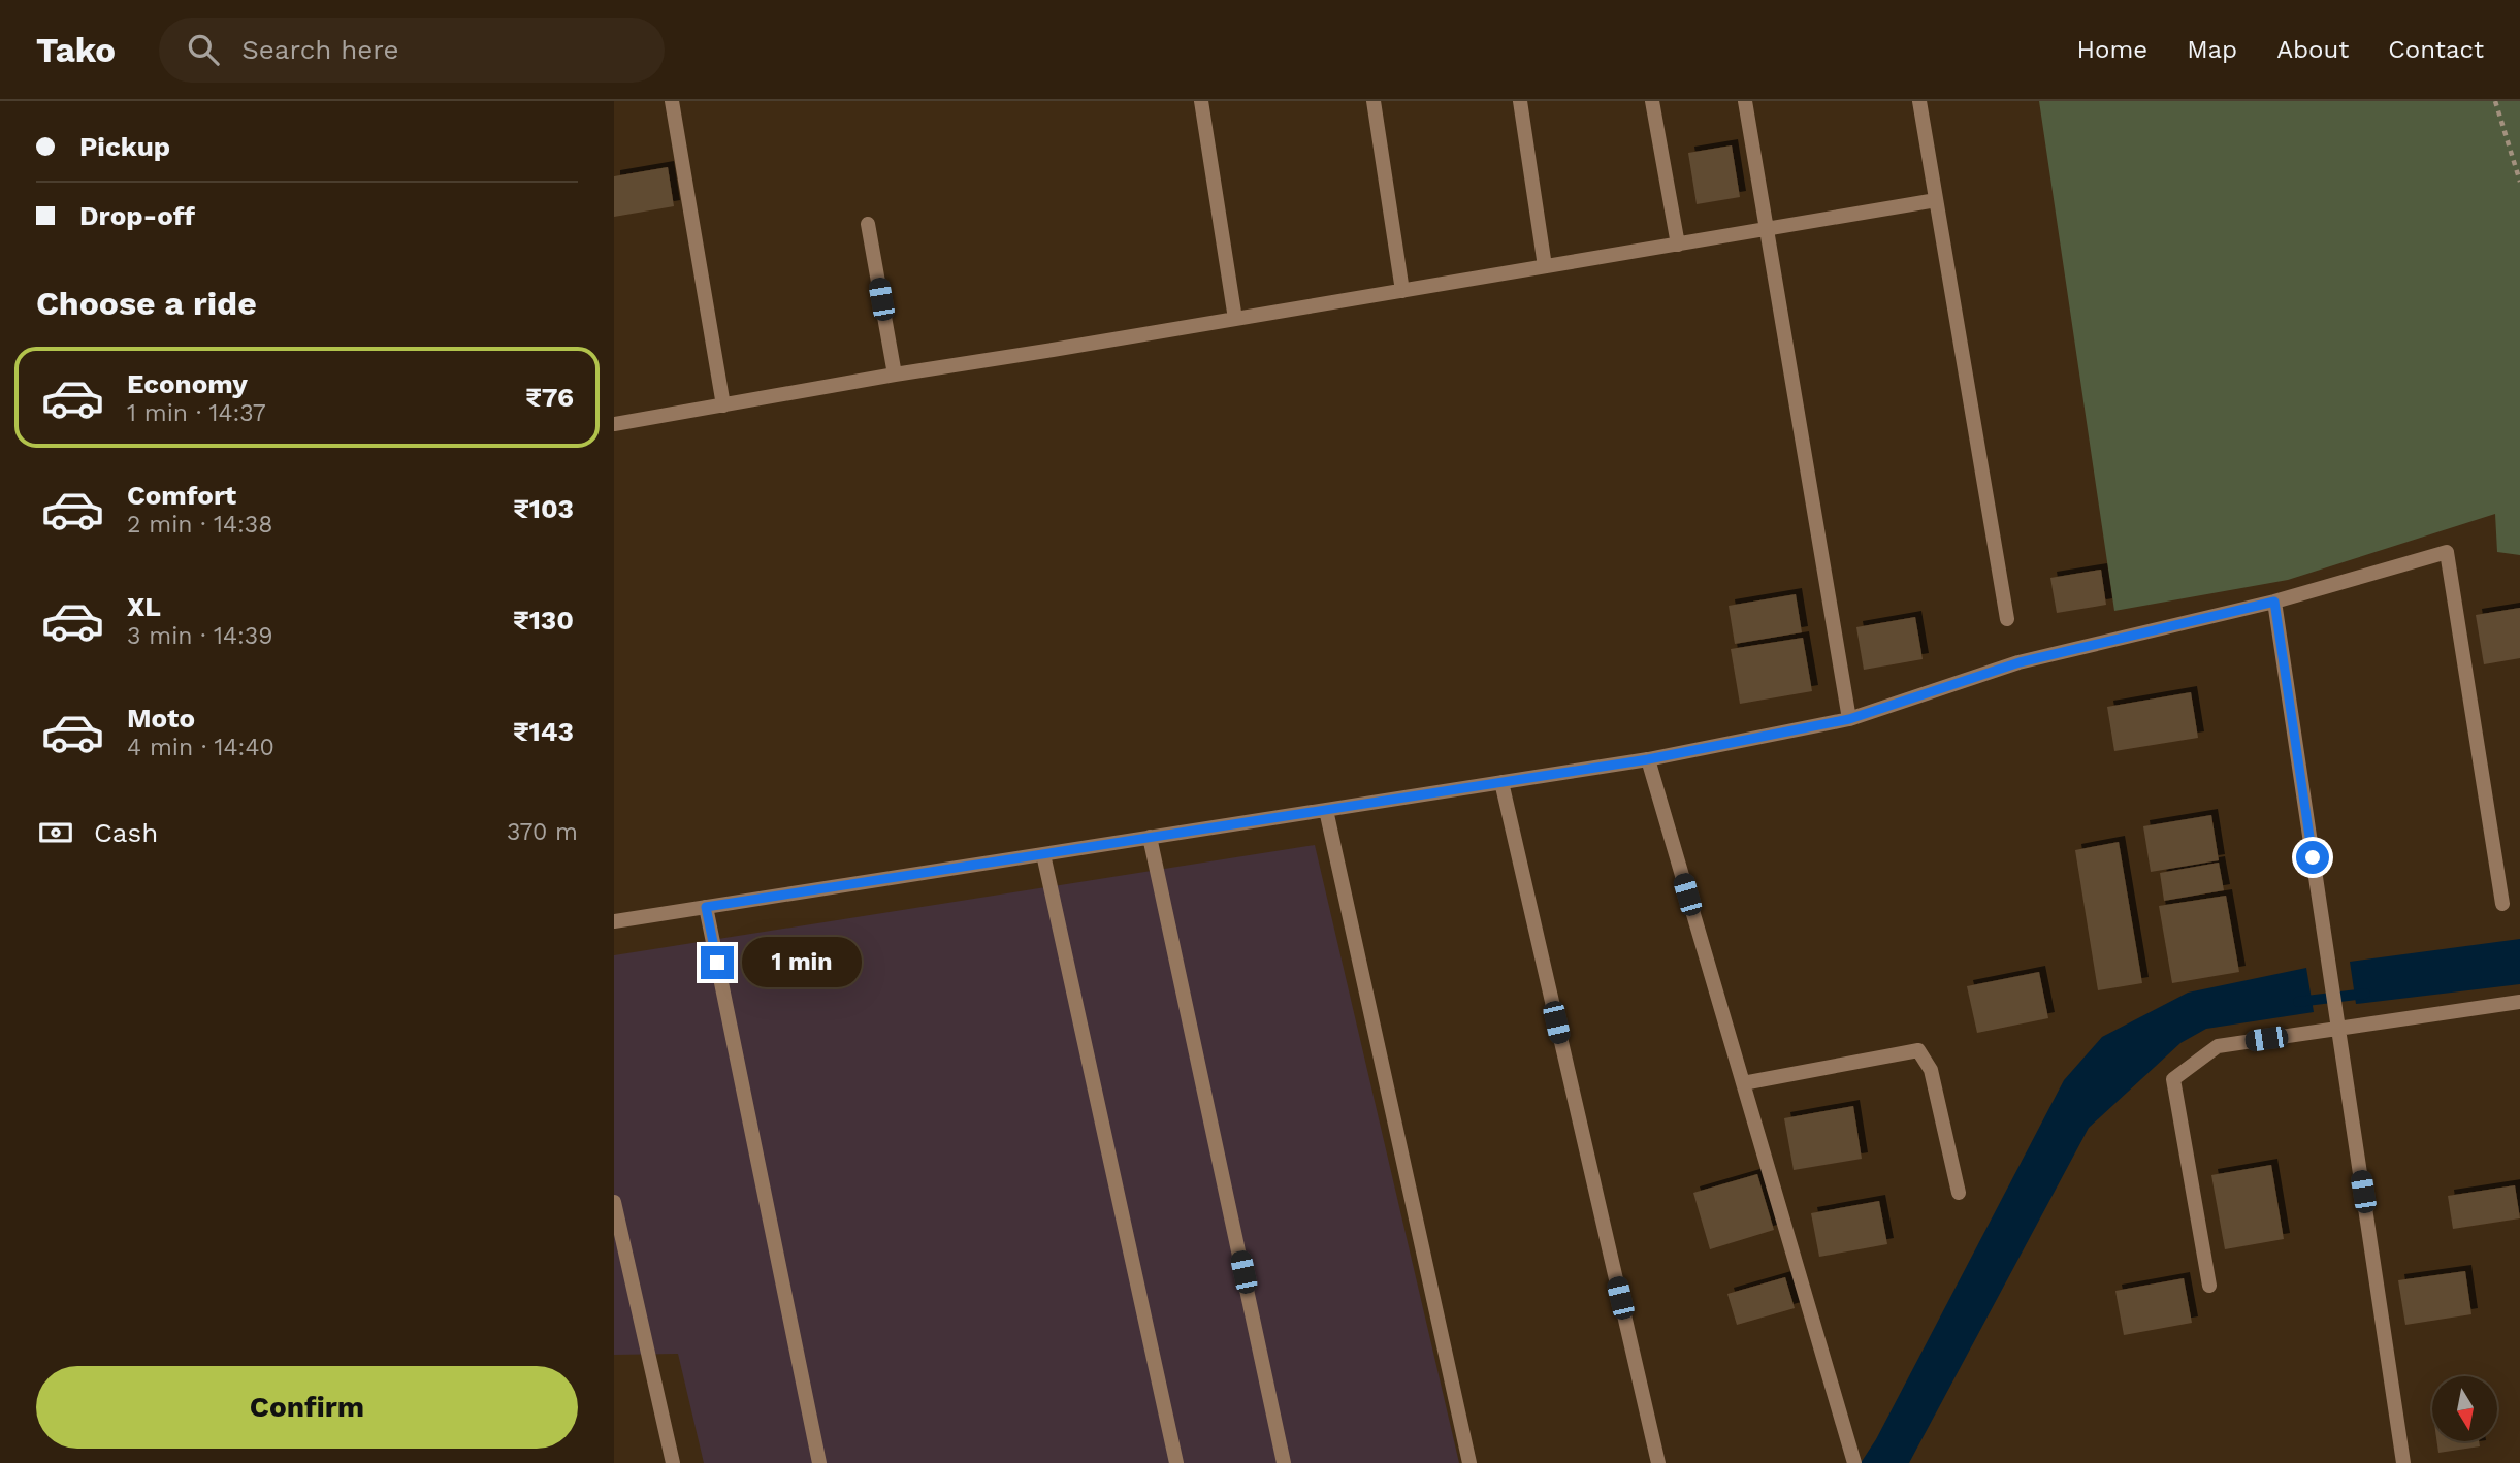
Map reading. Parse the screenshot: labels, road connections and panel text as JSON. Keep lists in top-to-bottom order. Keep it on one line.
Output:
{"north":"bottom","page":{"header":"Tako","search":"Search here","nav":["Home","Map","About","Contact"],"banner":["Pickup","Drop-off"],"heading":"Choose a ride","list":[{"name":"Economy","note":"1 min · 14:37","value":"₹76"},{"name":"Comfort","note":"2 min · 14:38","value":"₹103"},{"name":"XL","note":"3 min · 14:39","value":"₹130"},{"name":"Moto","note":"4 min · 14:40","value":"₹143"}],"pay":["Cash","370 m"],"bubble":"1 min","buttons":"Confirm"}}
